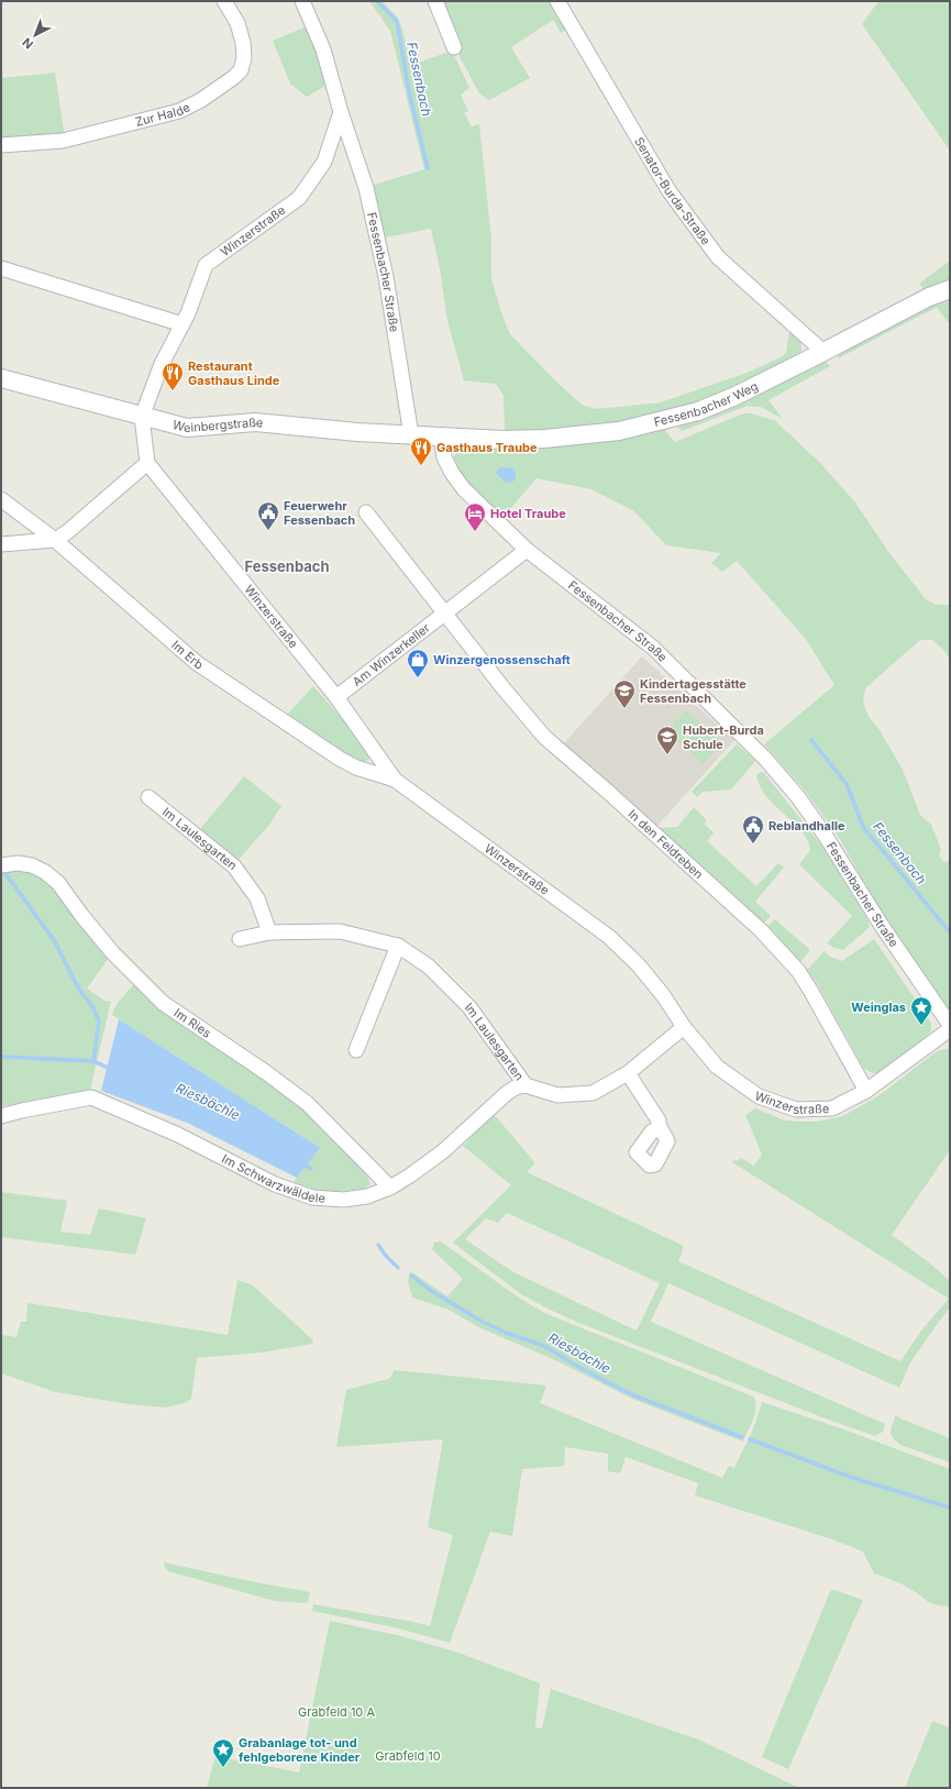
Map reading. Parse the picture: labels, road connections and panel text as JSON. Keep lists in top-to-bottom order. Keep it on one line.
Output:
{"streets":{"street":["Zur Halde","Senator-Burda-Straße","Winzerstraße","Fessenbacher Straße","Fessenbacher Weg","Weinbergstraße","Im Erb","Am Winzerkeller","Im Laulesgarten","In den Feldreben","Im Ries","Im Schwarzwäldele"]},"crossings":[["Senator-Burda-Straße","Fessenbacher Weg"],["Winzerstraße","Fessenbacher Straße"],["Winzerstraße","Weinbergstraße"],["Winzerstraße","Im Erb"],["Winzerstraße","Am Winzerkeller"],["Winzerstraße","Im Laulesgarten"],["Winzerstraße","In den Feldreben"],["Fessenbacher Straße","Fessenbacher Weg"],["Fessenbacher Straße","Weinbergstraße"],["Fessenbacher Straße","Am Winzerkeller"],["Fessenbacher Weg","Weinbergstraße"],["Am Winzerkeller","In den Feldreben"],["Im Laulesgarten","Im Schwarzwäldele"],["Im Ries","Im Schwarzwäldele"]],"districts":["Fessenbach"],"water":["Fessenbach","Riesbächle"],"parks":["Grabfeld 10 A","Grabfeld 10"],"places":{"restaurant":["Restaurant Gasthaus Linde","Gasthaus Traube"],"public building":["Feuerwehr Fessenbach","Reblandhalle"],"hotel":["Hotel Traube"],"shop":["Winzergenossenschaft"],"school or university":["Kindertagesstätte Fessenbach","Hubert-Burda Schule"],"place":["Weinglas","Grabanlage tot- und fehlgeborene Kinder"]},"north":"bottom left"}
